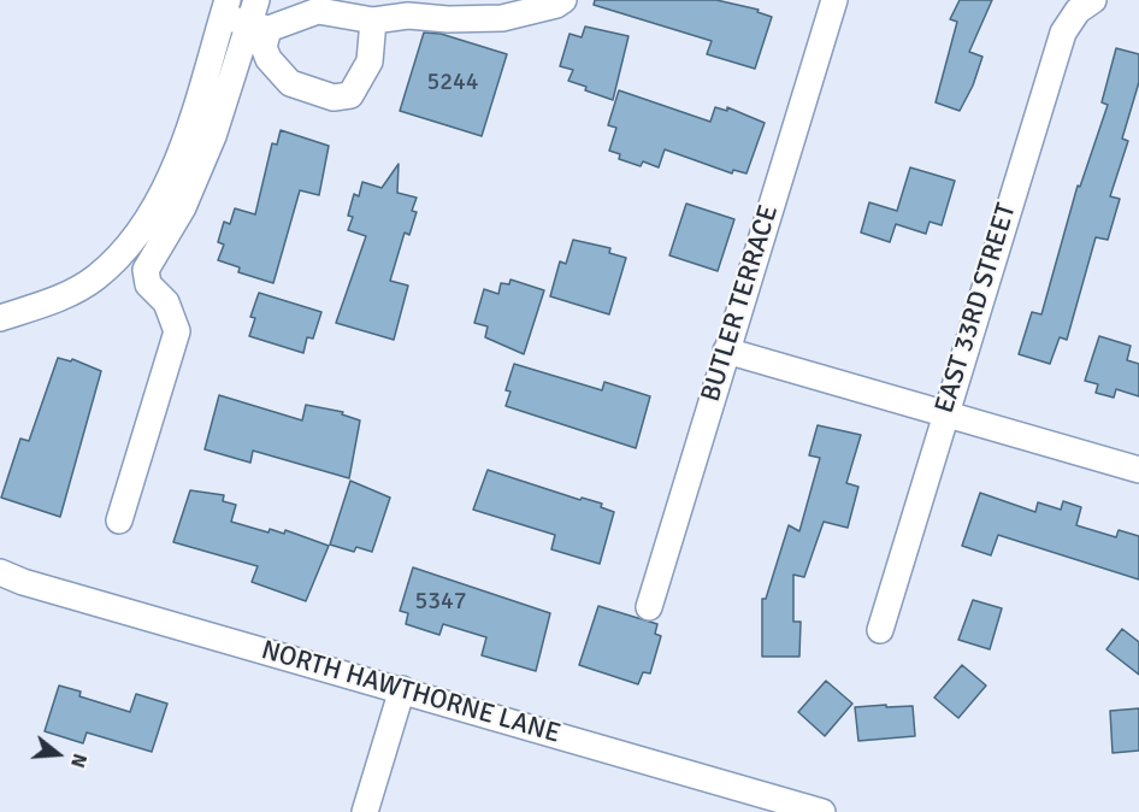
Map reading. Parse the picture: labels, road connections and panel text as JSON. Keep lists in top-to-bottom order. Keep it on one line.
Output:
{"streets":{"street":["BUTLER TERRACE","EAST 33RD STREET","NORTH HAWTHORNE LANE"]},"house_numbers":["5244","5347"],"north":"right"}
